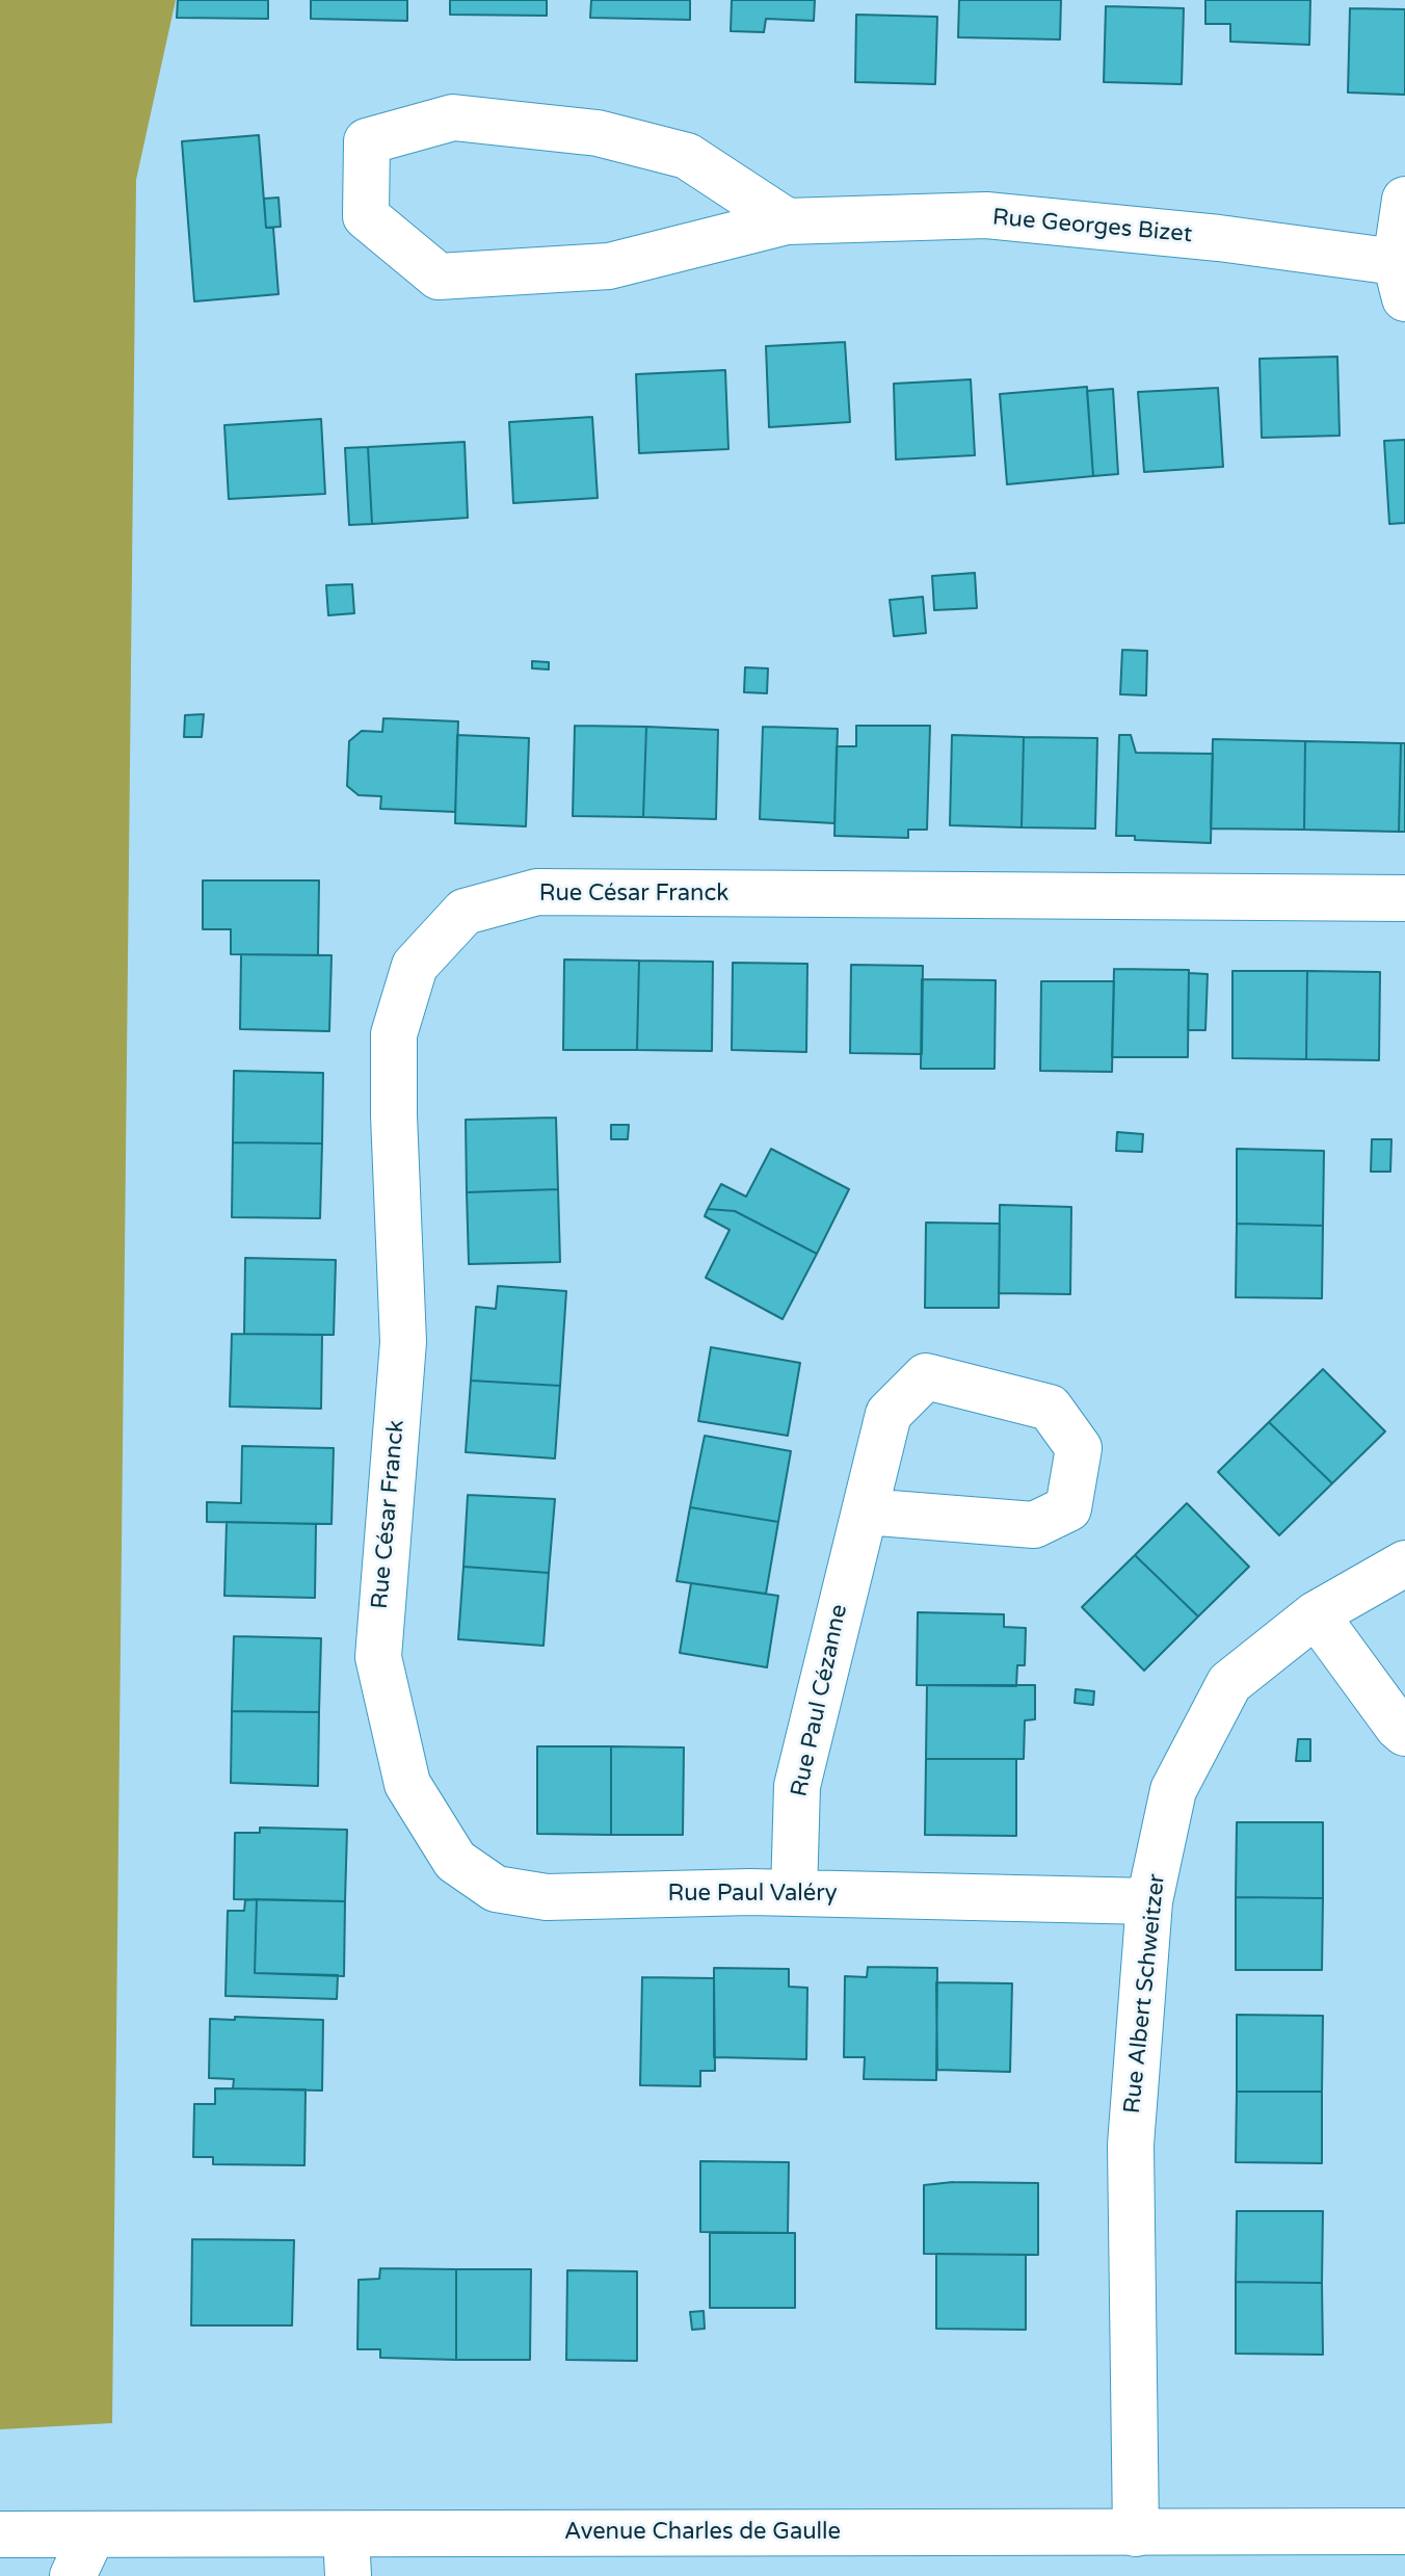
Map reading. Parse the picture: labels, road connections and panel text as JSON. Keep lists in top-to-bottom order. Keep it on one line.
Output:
{"streets":{"street":["Rue Georges Bizet","Rue César Franck","Rue Paul Cézanne","Rue Paul Valéry","Rue Albert Schweitzer","Avenue Charles de Gaulle"]},"crossings":[["Rue César Franck","Rue Paul Valéry"],["Rue Paul Cézanne","Rue Paul Valéry"],["Rue Paul Valéry","Rue Albert Schweitzer"],["Rue Albert Schweitzer","Avenue Charles de Gaulle"]]}
